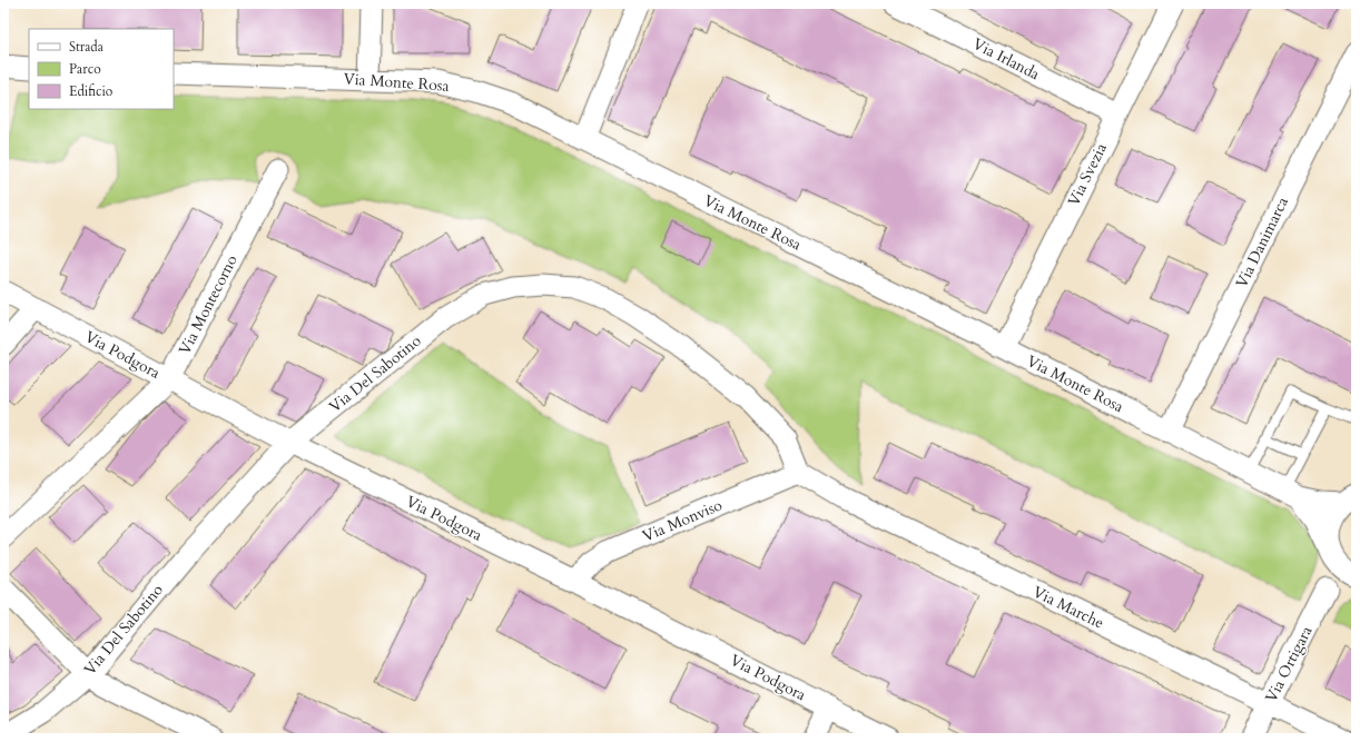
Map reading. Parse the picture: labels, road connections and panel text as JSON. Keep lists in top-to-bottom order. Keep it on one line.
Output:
{"streets":{"street":["Via Irlanda","Via Monte Rosa","Via Svezia","Via Danimarca","Via Montecorno","Via Podgora","Via Del Sabotino","Via Monviso","Via Marche","Via Ortigara"]},"crossings":[["Via Irlanda","Via Svezia"],["Via Monte Rosa","Via Svezia"],["Via Monte Rosa","Via Danimarca"],["Via Monte Rosa","Via Ortigara"],["Via Montecorno","Via Podgora"],["Via Podgora","Via Del Sabotino"],["Via Podgora","Via Monviso"],["Via Del Sabotino","Via Monviso"],["Via Del Sabotino","Via Marche"],["Via Monviso","Via Marche"],["Via Marche","Via Ortigara"]],"legend":["Strada","Parco","Edificio"]}
